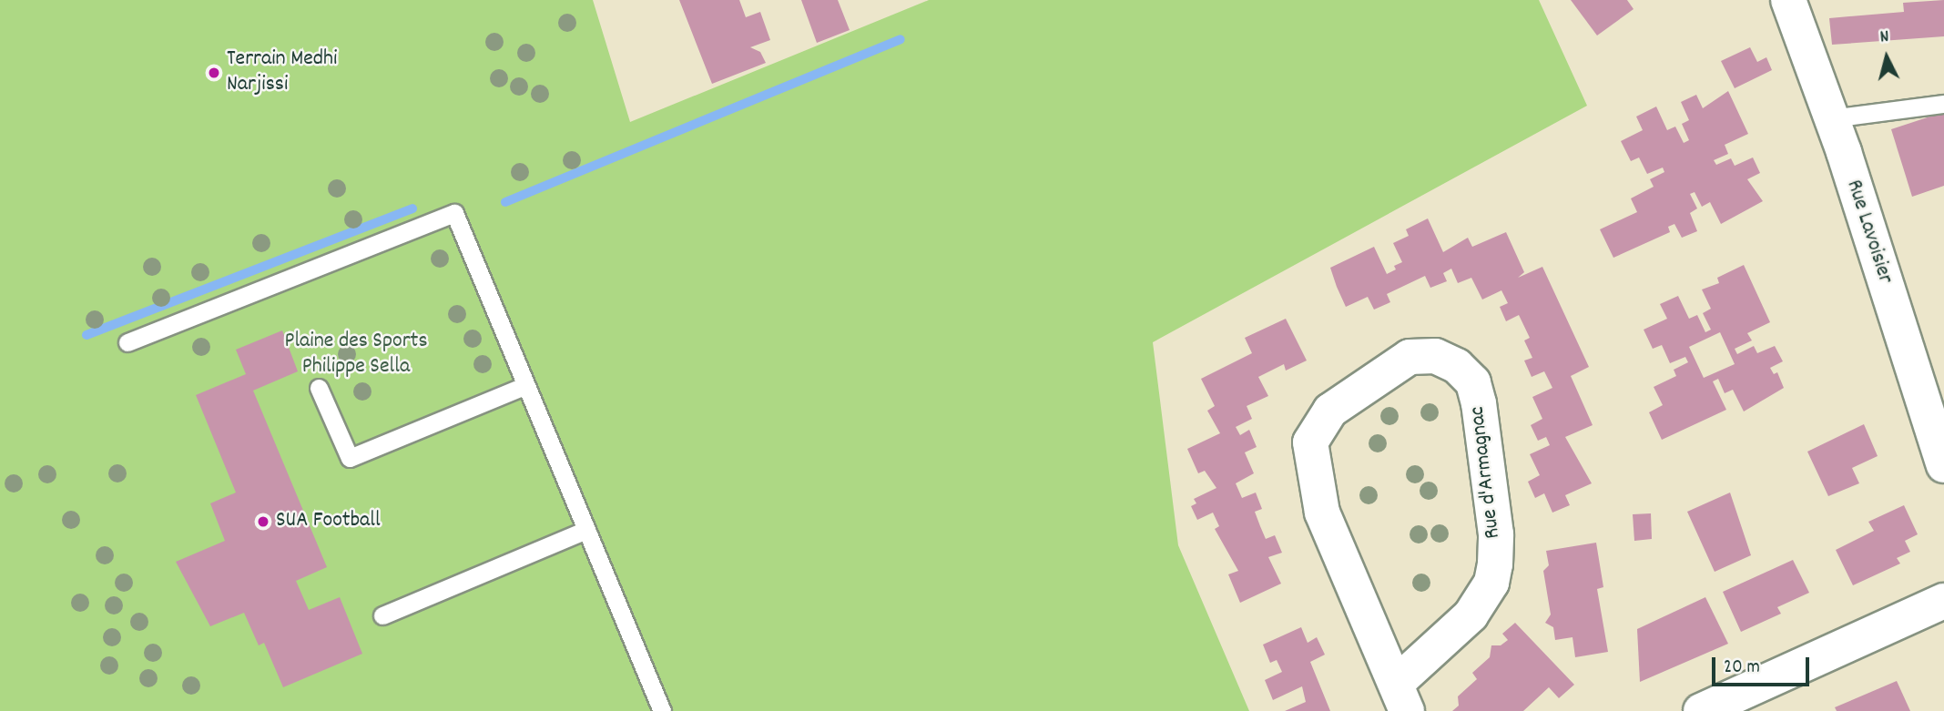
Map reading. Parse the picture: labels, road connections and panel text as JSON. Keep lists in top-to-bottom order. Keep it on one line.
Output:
{"streets":{"street":["Rue Lavoisier","Rue d'Armagnac"]},"parks":["Plaine des Sports Philippe Sella"],"places":["Terrain Medhi Narjissi","SUA Football"],"scale_bar":"20 m","north":"top"}
